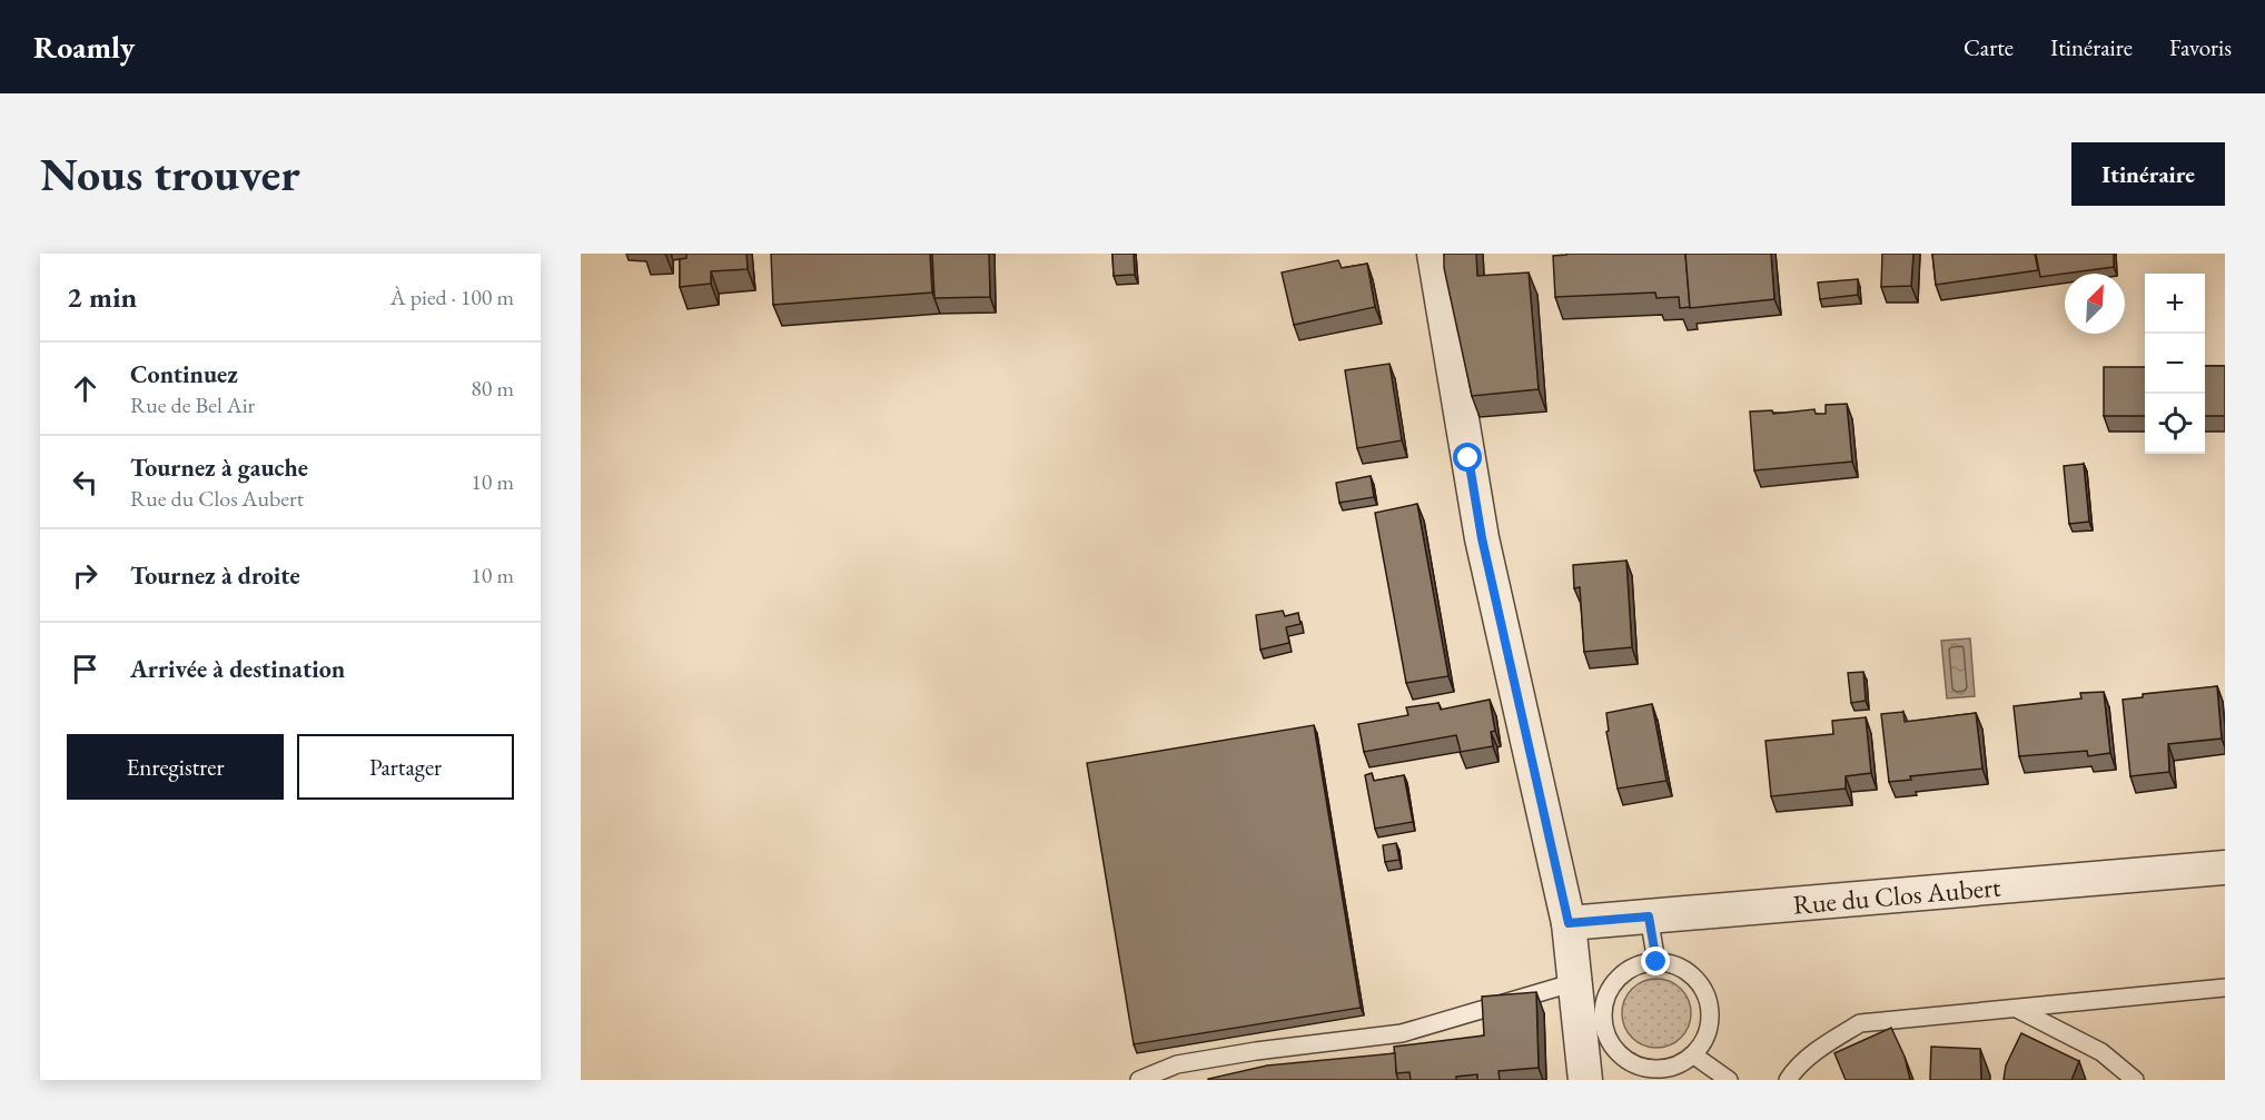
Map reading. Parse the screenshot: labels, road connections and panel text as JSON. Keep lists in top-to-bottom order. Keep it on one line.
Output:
{"streets":{"street":["Rue du Clos Aubert"]},"north":"top right","page":{"header":"Roamly","nav":["Carte","Itinéraire","Favoris"],"buttons":["Itinéraire",["Enregistrer","Partager"]],"title":"Nous trouver","heading":["2 min","À pied · 100 m"],"map_buttons":["+","−"],"list":[["Continuez","Rue de Bel Air","80 m"],["Tournez à gauche","Rue du Clos Aubert","10 m"],["Tournez à droite","10 m"],"Arrivée à destination"]}}
